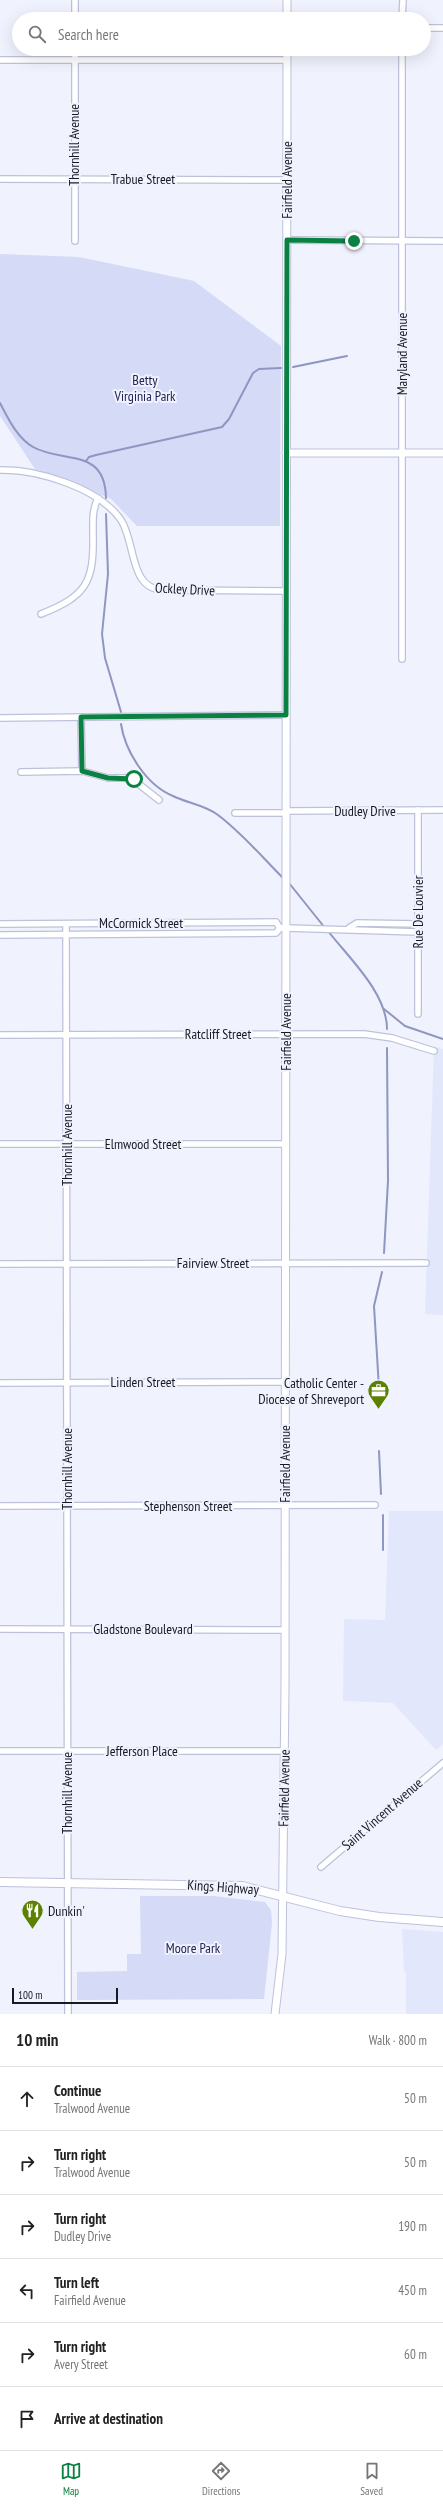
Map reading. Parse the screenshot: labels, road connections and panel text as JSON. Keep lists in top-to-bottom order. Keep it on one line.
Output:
{"streets":{"main road":["Kings Highway"],"street":["Thornhill Avenue","Trabue Street","Fairfield Avenue","Maryland Avenue","Ockley Drive","Dudley Drive","Rue De Louvier","McCormick Street","Ratcliff Street","Elmwood Street","Fairview Street","Linden Street","Stephenson Street","Gladstone Boulevard","Jefferson Place","Saint Vincent Avenue"]},"crossings":[["Thornhill Avenue","Trabue Street"],["Thornhill Avenue","McCormick Street"],["Thornhill Avenue","Ratcliff Street"],["Thornhill Avenue","Elmwood Street"],["Thornhill Avenue","Fairview Street"],["Thornhill Avenue","Linden Street"],["Thornhill Avenue","Stephenson Street"],["Thornhill Avenue","Gladstone Boulevard"],["Thornhill Avenue","Jefferson Place"],["Thornhill Avenue","Kings Highway"],["Trabue Street","Fairfield Avenue"],["Fairfield Avenue","Ockley Drive"],["Fairfield Avenue","Dudley Drive"],["Fairfield Avenue","McCormick Street"],["Fairfield Avenue","Ratcliff Street"],["Fairfield Avenue","Elmwood Street"],["Fairfield Avenue","Fairview Street"],["Fairfield Avenue","Linden Street"],["Fairfield Avenue","Stephenson Street"],["Fairfield Avenue","Gladstone Boulevard"],["Fairfield Avenue","Jefferson Place"],["Fairfield Avenue","Kings Highway"],["Dudley Drive","Rue De Louvier"]],"parks":["Betty Virginia Park","Moore Park"],"places":{"office":["Catholic Center - Diocese of Shreveport"],"restaurant":["Dunkin'"]},"scale_bar":"100 m","page":{"search":"Search here","scale":"100 m","heading":["10 min","Walk · 800 m"],"list":[["Continue","Tralwood Avenue","50 m"],["Turn right","Tralwood Avenue","50 m"],["Turn right","Dudley Drive","190 m"],["Turn left","Fairfield Avenue","450 m"],["Turn right","Avery Street","60 m"],"Arrive at destination"],"nav":["Map","Directions","Saved"]}}
